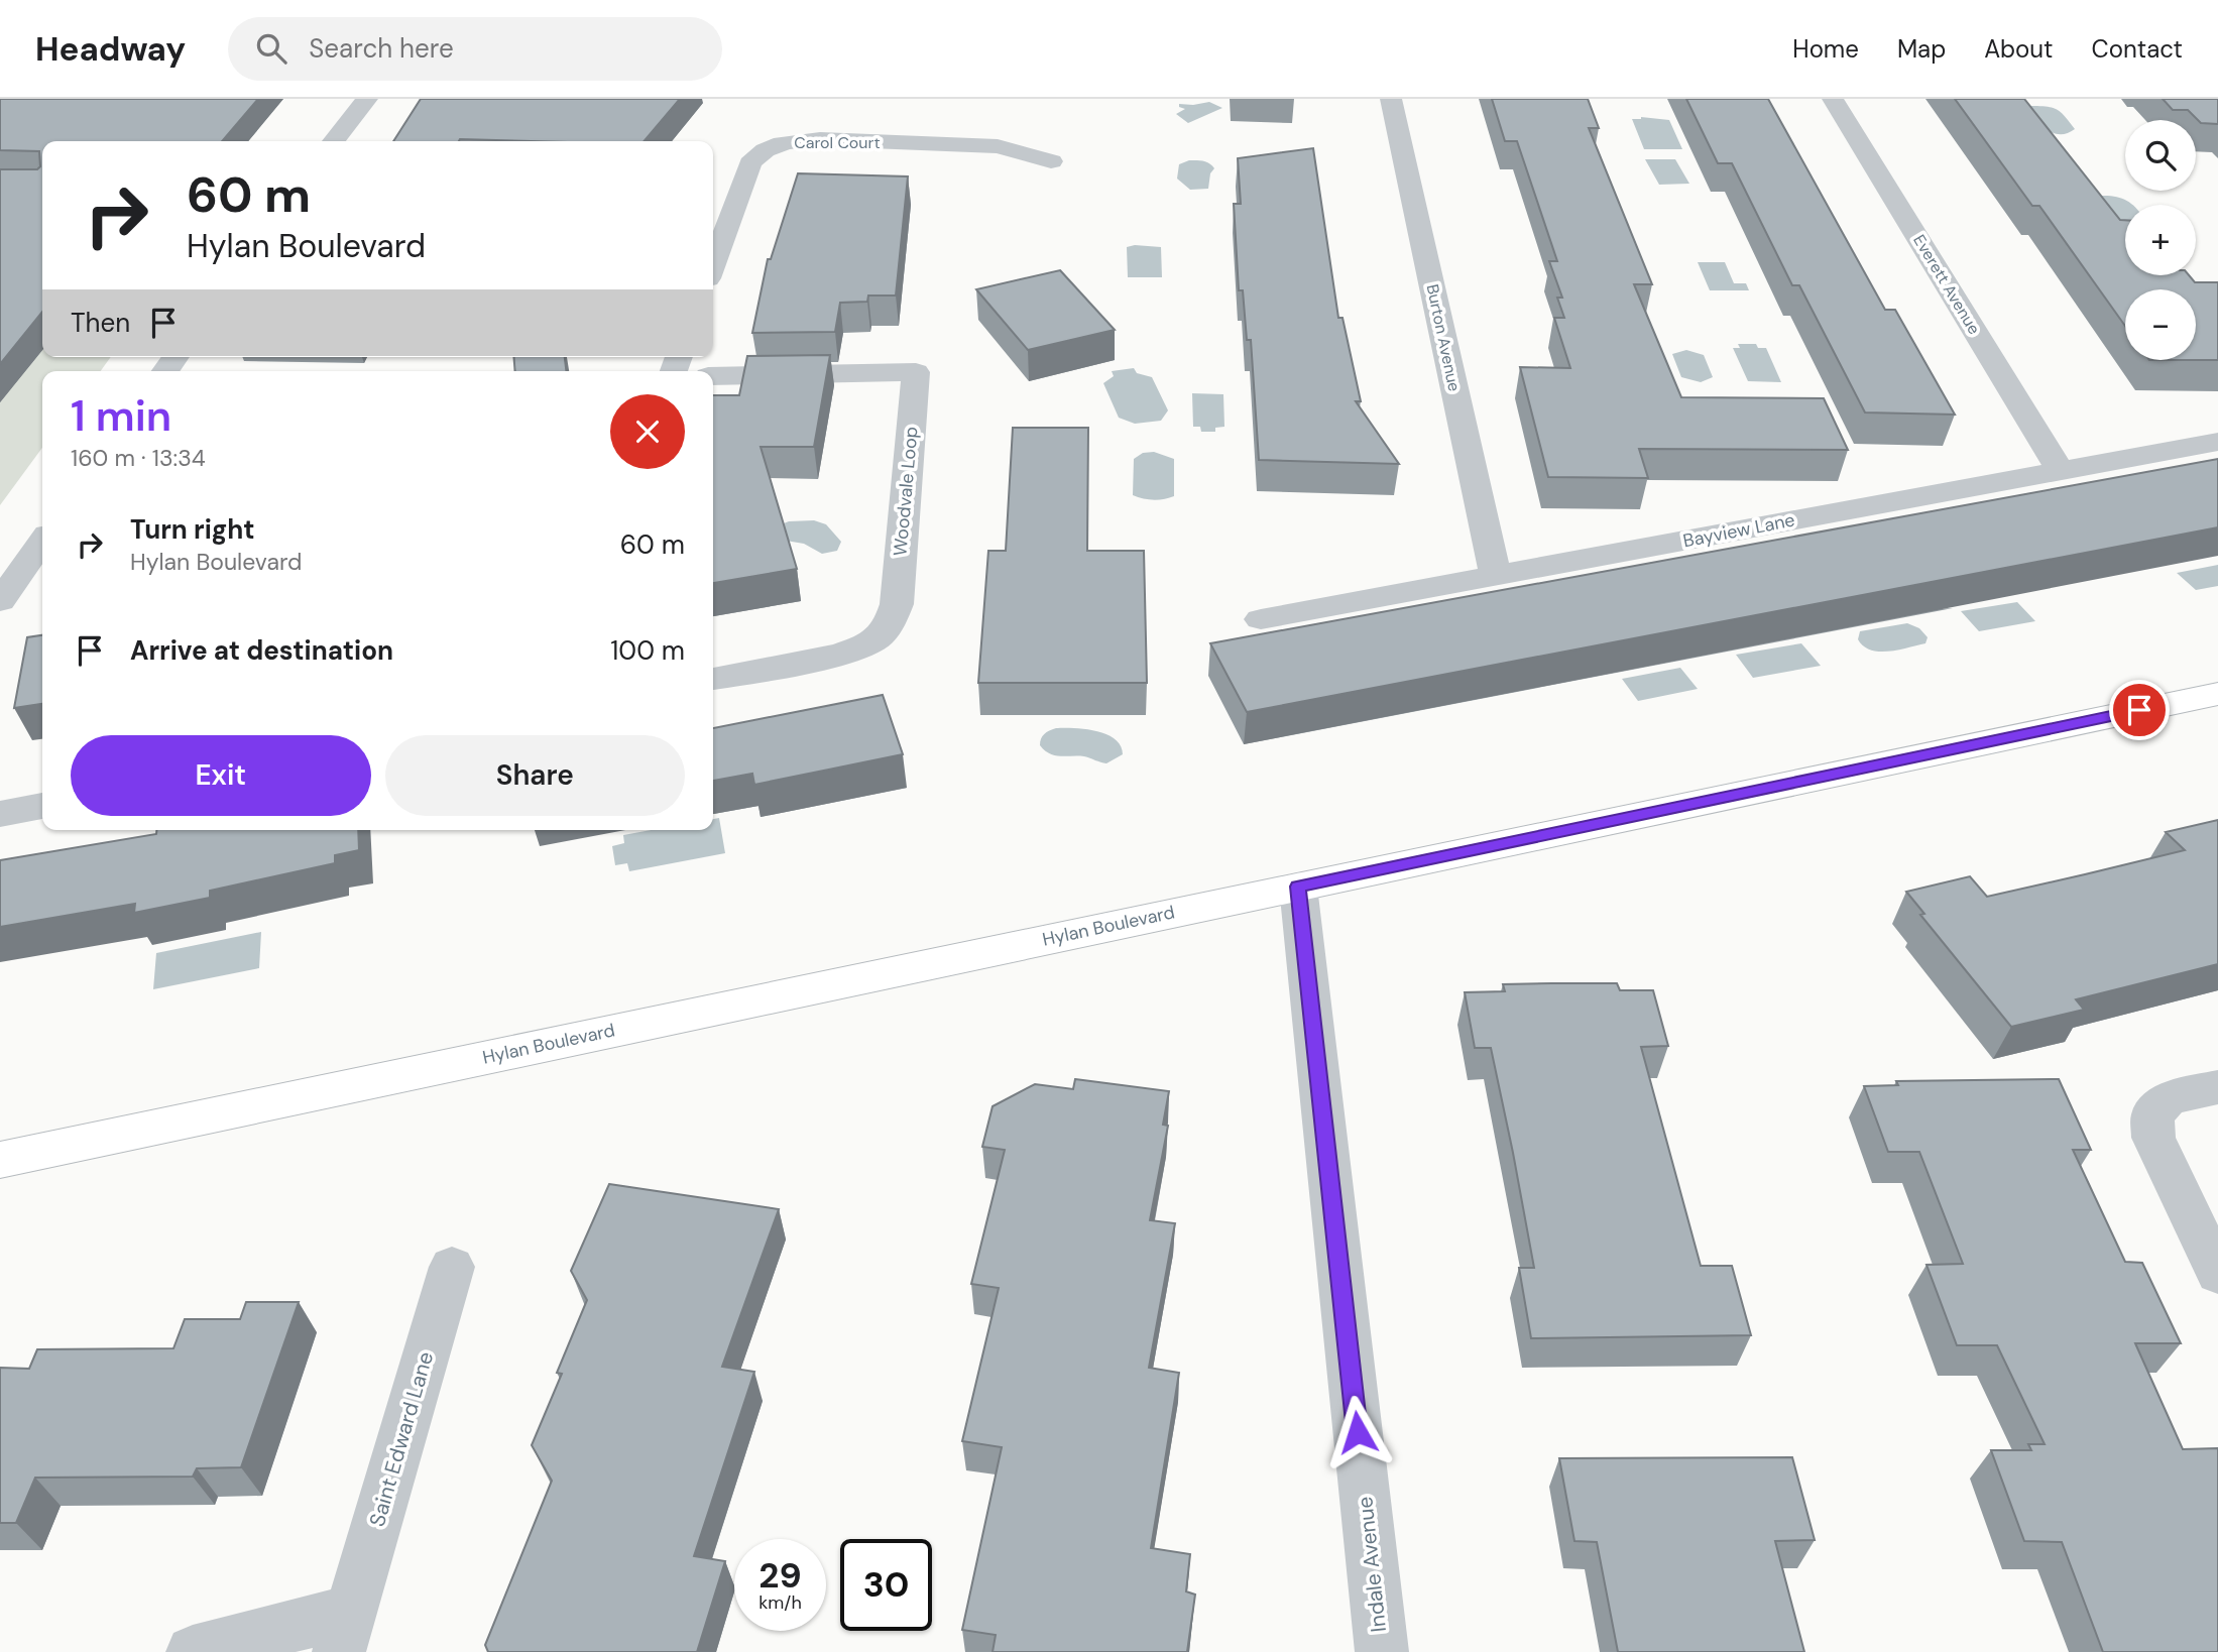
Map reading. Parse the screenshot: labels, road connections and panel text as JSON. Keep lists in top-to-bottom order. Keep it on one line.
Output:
{"streets":{"main road":["Hylan Boulevard"],"street":["Carol Court","Everett Avenue","Burton Avenue","Woodvale Loop","Bayview Lane","Saint Edward Lane","Indale Avenue"]},"crossings":[["Everett Avenue","Bayview Lane"],["Burton Avenue","Bayview Lane"],["Hylan Boulevard","Indale Avenue"]],"page":{"header":"Headway","search":"Search here","nav":["Home","Map","About","Contact"],"map_buttons":["+","−"],"turn":["60 m","Hylan Boulevard"],"then":"Then","heading":["1 min","160 m · 13:34"],"list":[{"name":"Turn right","note":"Hylan Boulevard","value":"60 m"},{"name":"Arrive at destination","value":"100 m"}],"buttons":["Exit","Share"],"speed":"29 km/h","limit":"30"}}
